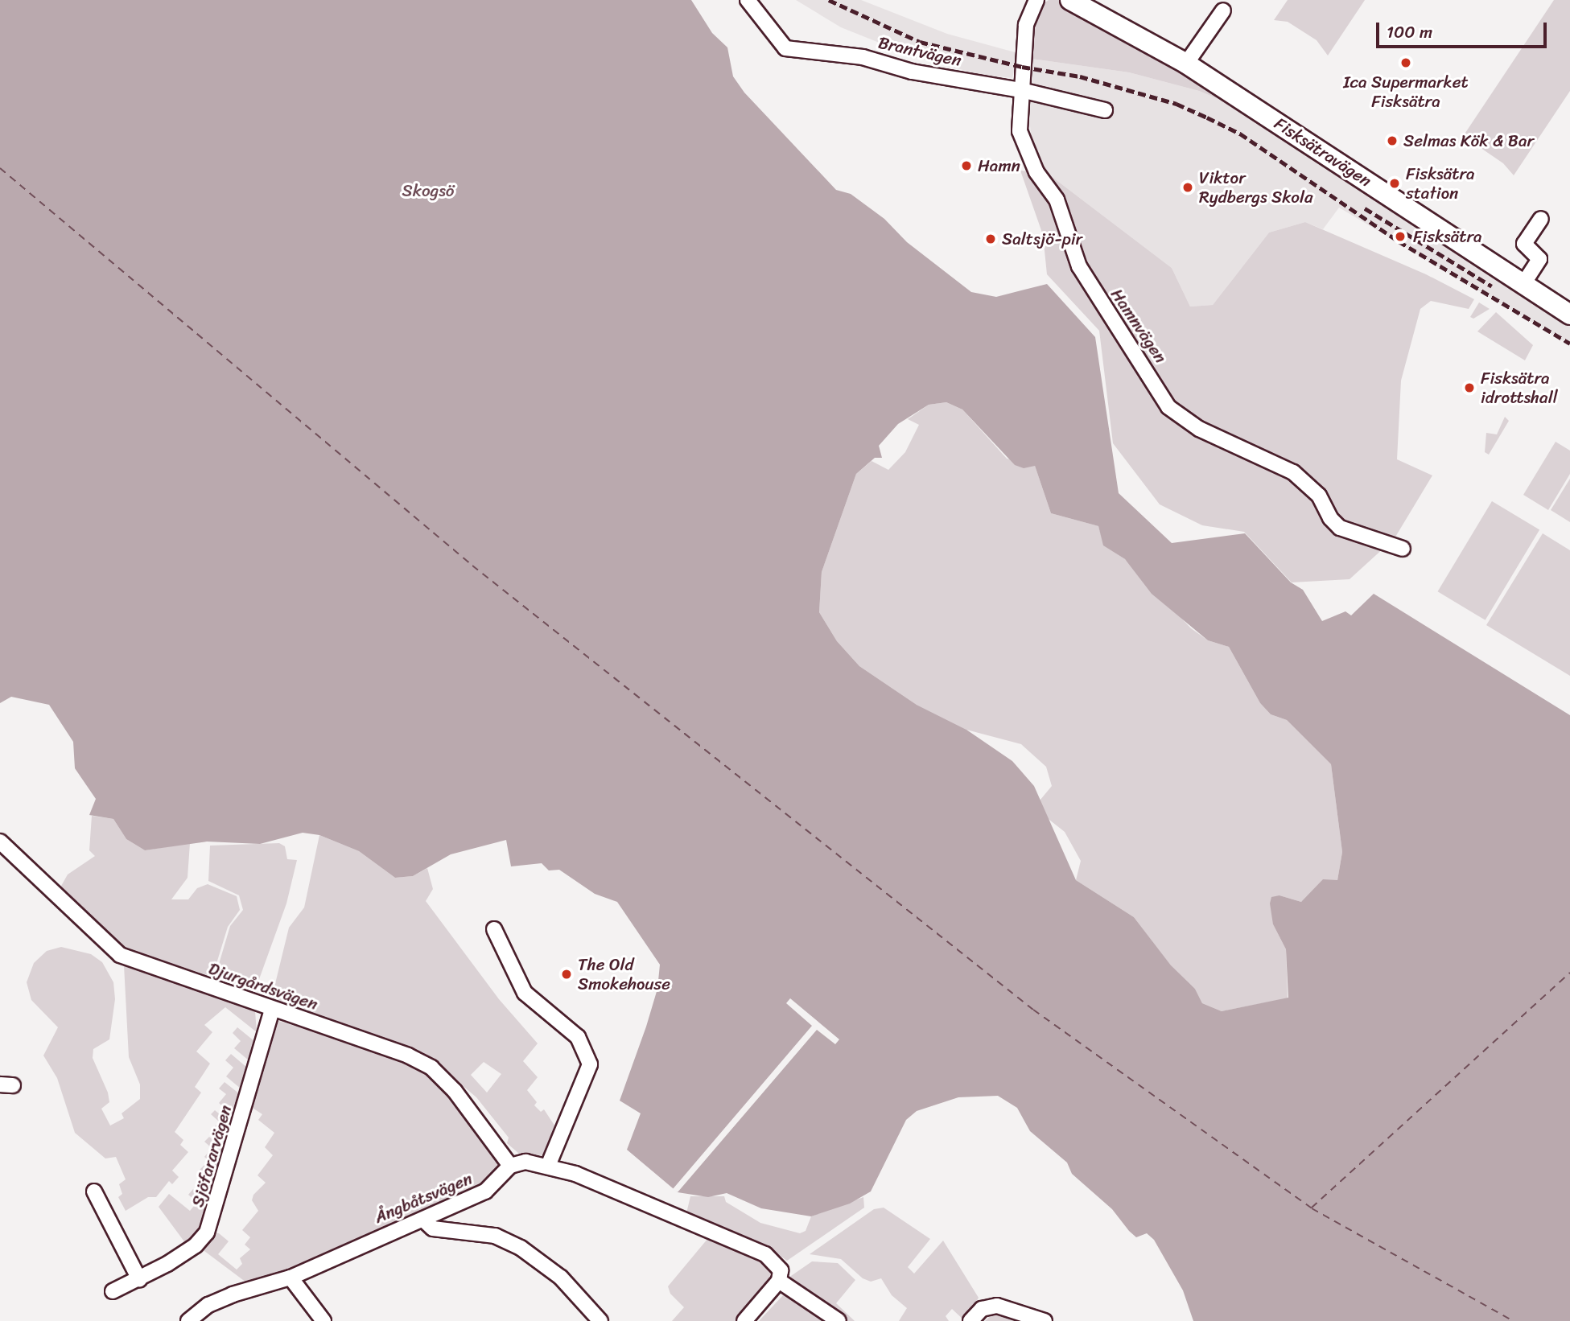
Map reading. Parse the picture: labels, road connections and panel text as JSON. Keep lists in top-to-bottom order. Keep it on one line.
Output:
{"streets":{"street":["Brantvägen","Fisksätravägen","Hamnvägen","Djurgårdsvägen","Sjöfararvägen","Ångbåtsvägen"]},"crossings":[["Brantvägen","Hamnvägen"],["Djurgårdsvägen","Sjöfararvägen"],["Djurgårdsvägen","Ångbåtsvägen"]],"parks":["Skogsö"],"places":["Ica Supermarket Fisksätra","Selmas Kök & Bar","Hamn","Fisksätra station","Viktor Rydbergs Skola","Fisksätra","Saltsjö-pir","Fisksätra idrottshall","The Old Smokehouse"],"scale_bar":"100 m"}
